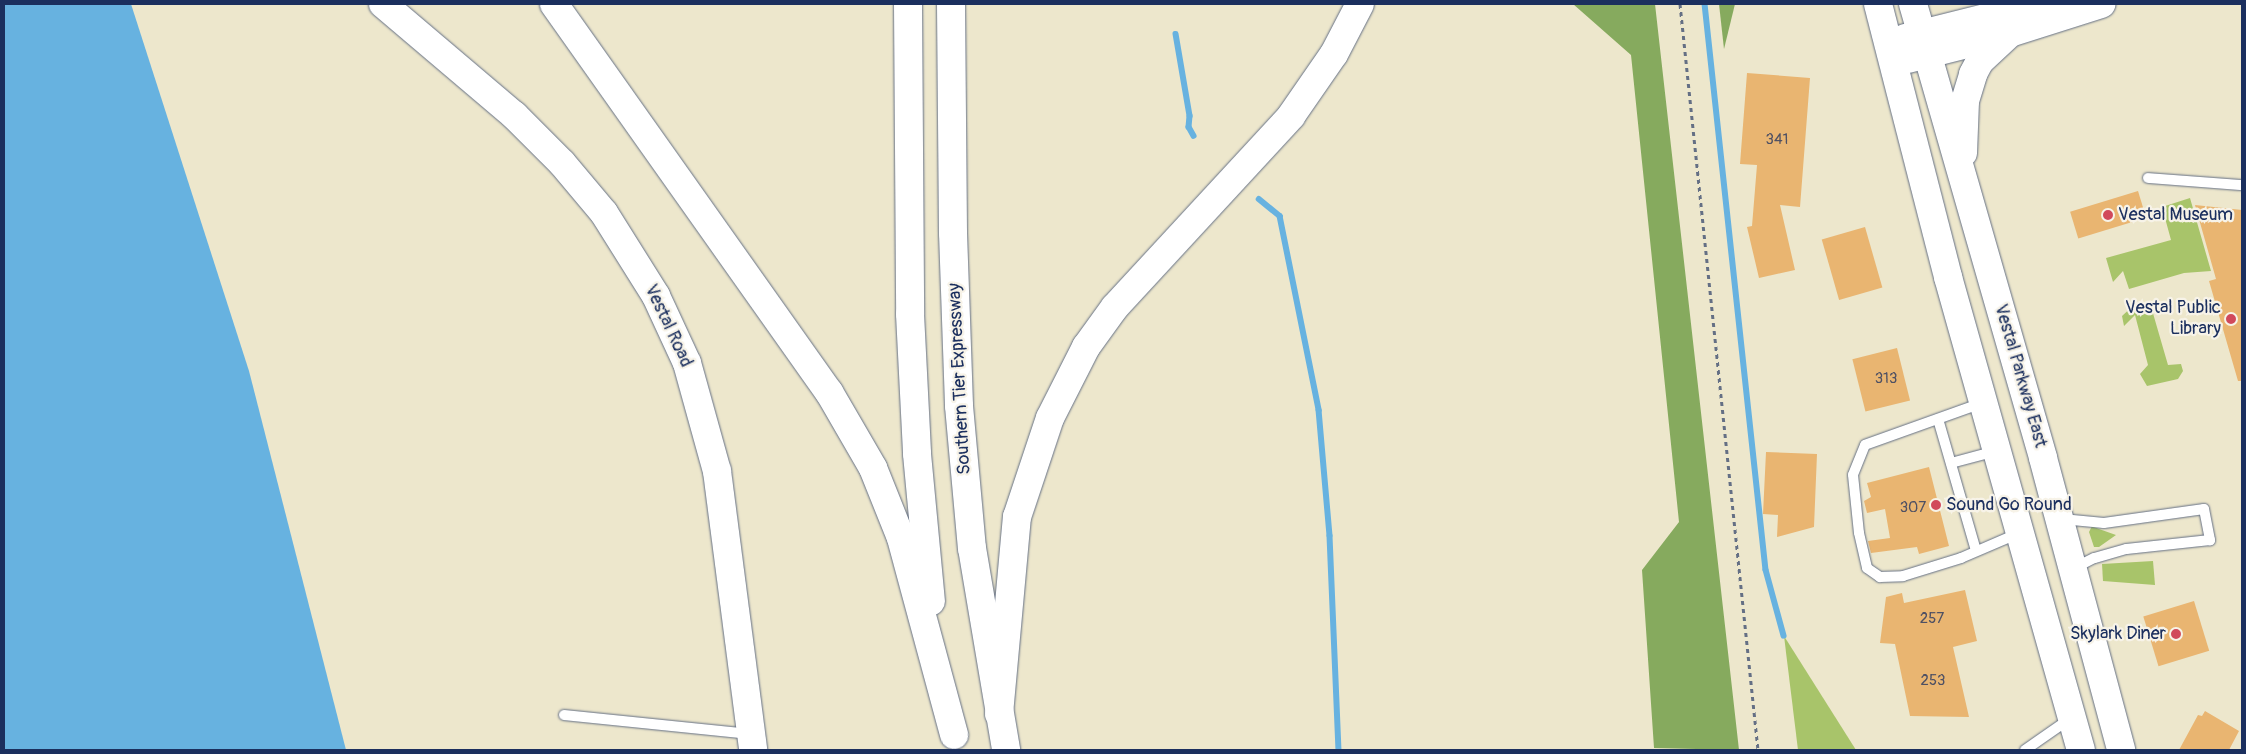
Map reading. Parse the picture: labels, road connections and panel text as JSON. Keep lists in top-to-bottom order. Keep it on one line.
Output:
{"streets":{"main road":["Vestal Road","Vestal Parkway East","Southern Tier Expressway"]},"places":["Vestal Museum","Vestal Public Library","Sound Go Round","Skylark Diner"],"house_numbers":["341","313","307","257","253"]}
